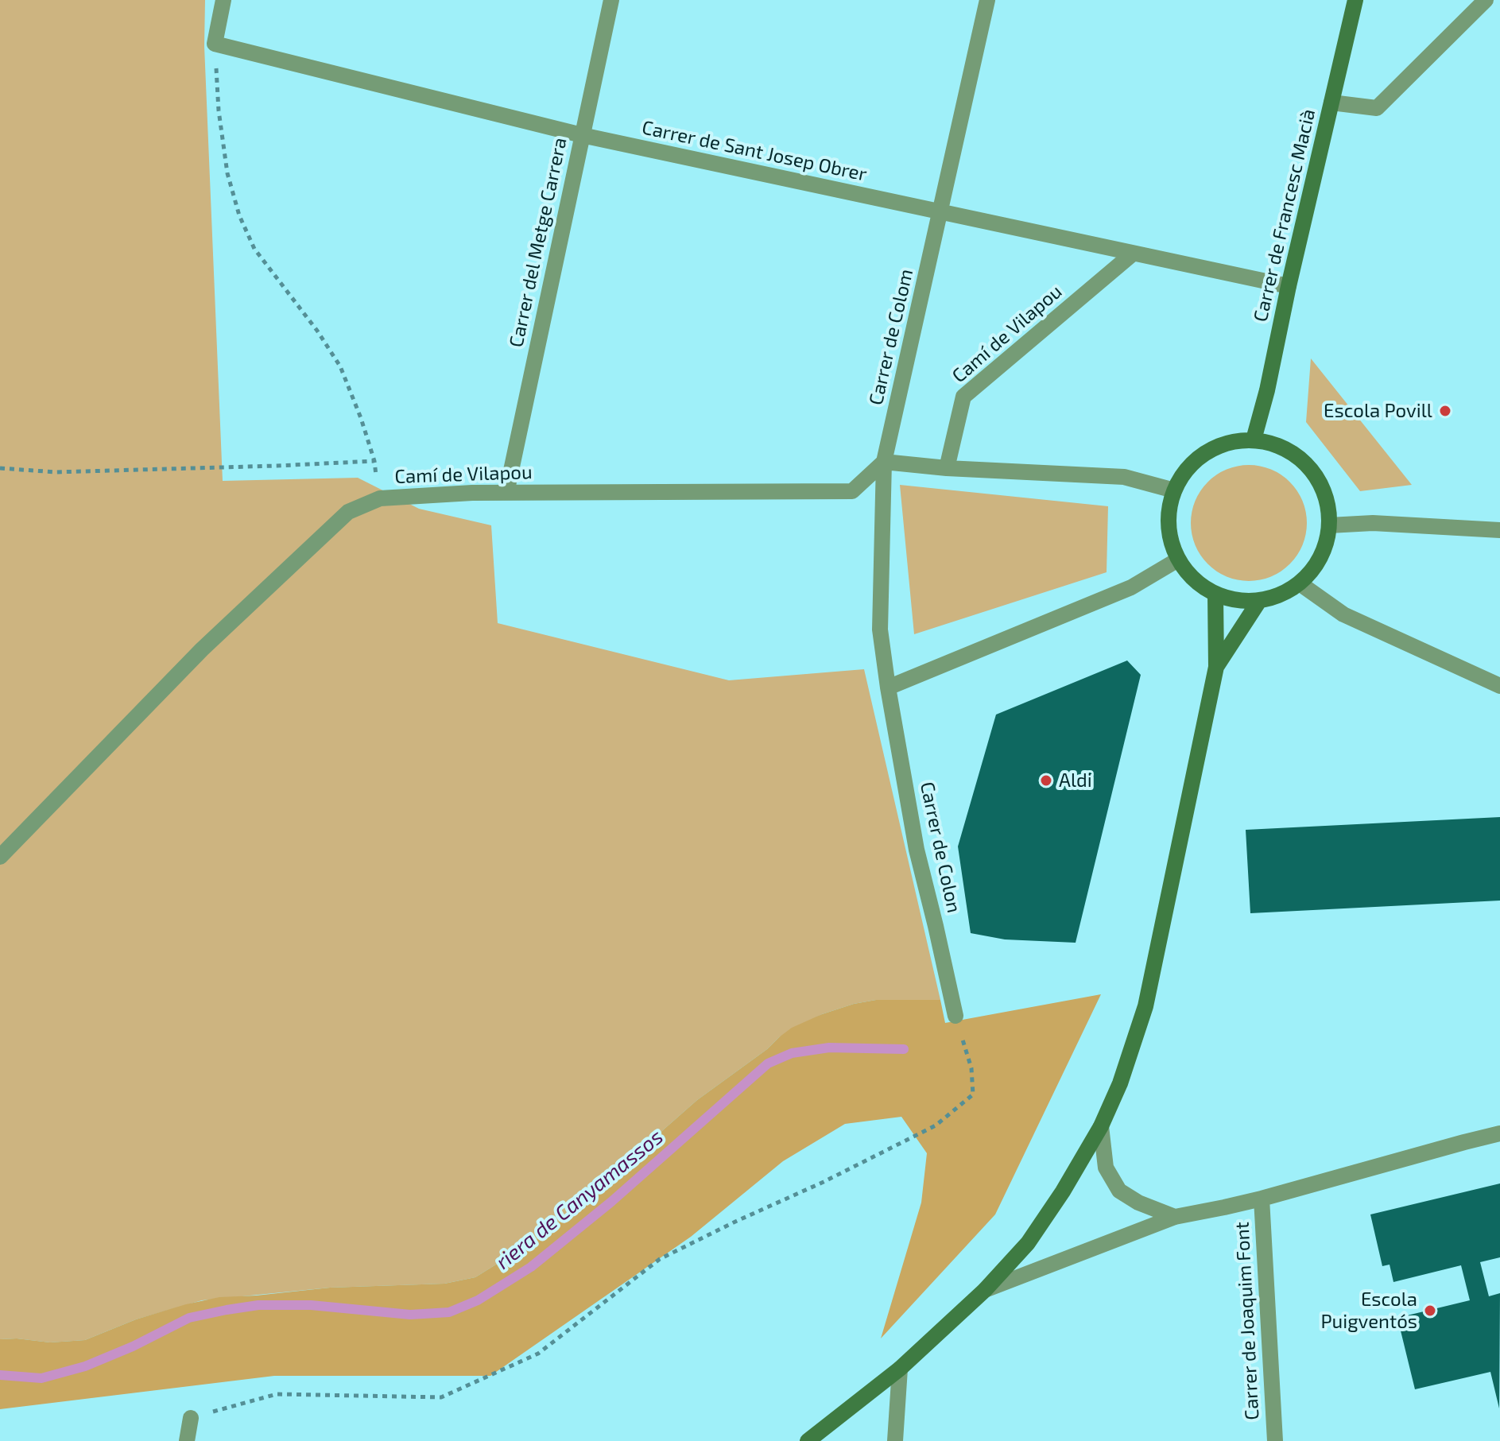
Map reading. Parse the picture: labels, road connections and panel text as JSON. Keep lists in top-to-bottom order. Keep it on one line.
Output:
{"streets":{"street":["Carrer de Sant Josep Obrer","Carrer de Francesc Macià","Carrer del Metge Carrera","Camí de Vilapou","Carrer de Colom","Carrer de Colon","Carrer de Joaquim Font"]},"crossings":[["Carrer de Sant Josep Obrer","Carrer de Francesc Macià"],["Carrer de Sant Josep Obrer","Carrer del Metge Carrera"],["Carrer de Sant Josep Obrer","Camí de Vilapou"],["Carrer de Sant Josep Obrer","Carrer de Colom"],["Carrer del Metge Carrera","Camí de Vilapou"],["Camí de Vilapou","Carrer de Colom"],["Carrer de Colom","Carrer de Colon"]],"water":["riera de Canyamassos"],"places":["Escola Povill","Aldi","Escola Puigventós"]}
